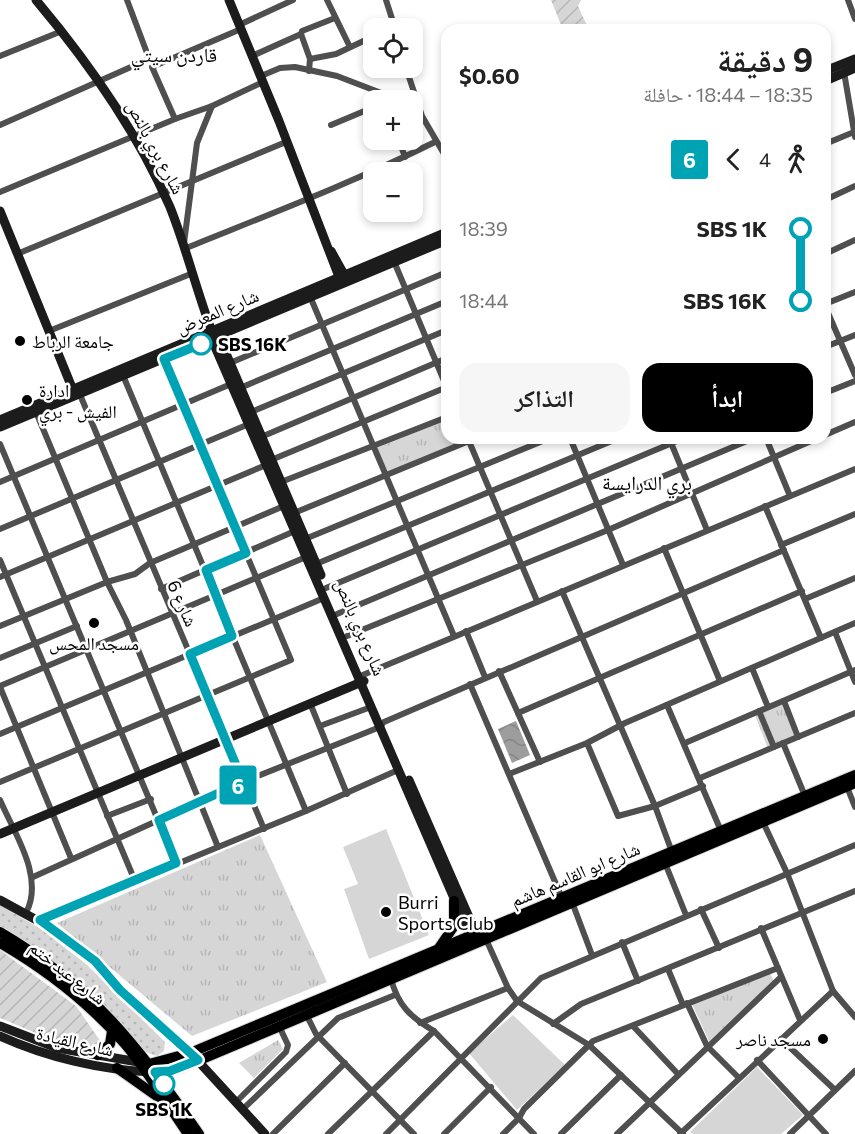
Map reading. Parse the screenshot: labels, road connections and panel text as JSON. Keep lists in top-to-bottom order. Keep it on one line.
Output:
{"streets":{"main road":["شارع بري بالنص","شارع المعرض","شارع ابو القاسم هاشم","شارع عبد ختم","شارع القيادة"],"street":["شارع 6"]},"crossings":[["شارع بري بالنص","شارع المعرض"],["شارع بري بالنص","شارع ابو القاسم هاشم"],["شارع المعرض","شارع 6"],["شارع ابو القاسم هاشم","شارع عبد ختم"],["شارع ابو القاسم هاشم","شارع القيادة"],["شارع عبد ختم","شارع القيادة"]],"districts":["قاردن سيتي","بري الدرايسة"],"places":["جامعة الرباط","SBS 16K","ادارة الفيش - بري","مسجد المحس","Burri Sports Club","مسجد ناصر","SBS 1K"],"lines":["bus line 6"],"page":{"on_map":"6","map_buttons":["+","−"],"heading":["9 دقيقة","18:35 – 18:44 · حافلة","$0.60"],"legs":["4","6"],"list":[{"name":"SBS 1K","value":"18:39"},{"name":"SBS 16K","value":"18:44"}],"buttons":["ابدأ","التذاكر"]}}
